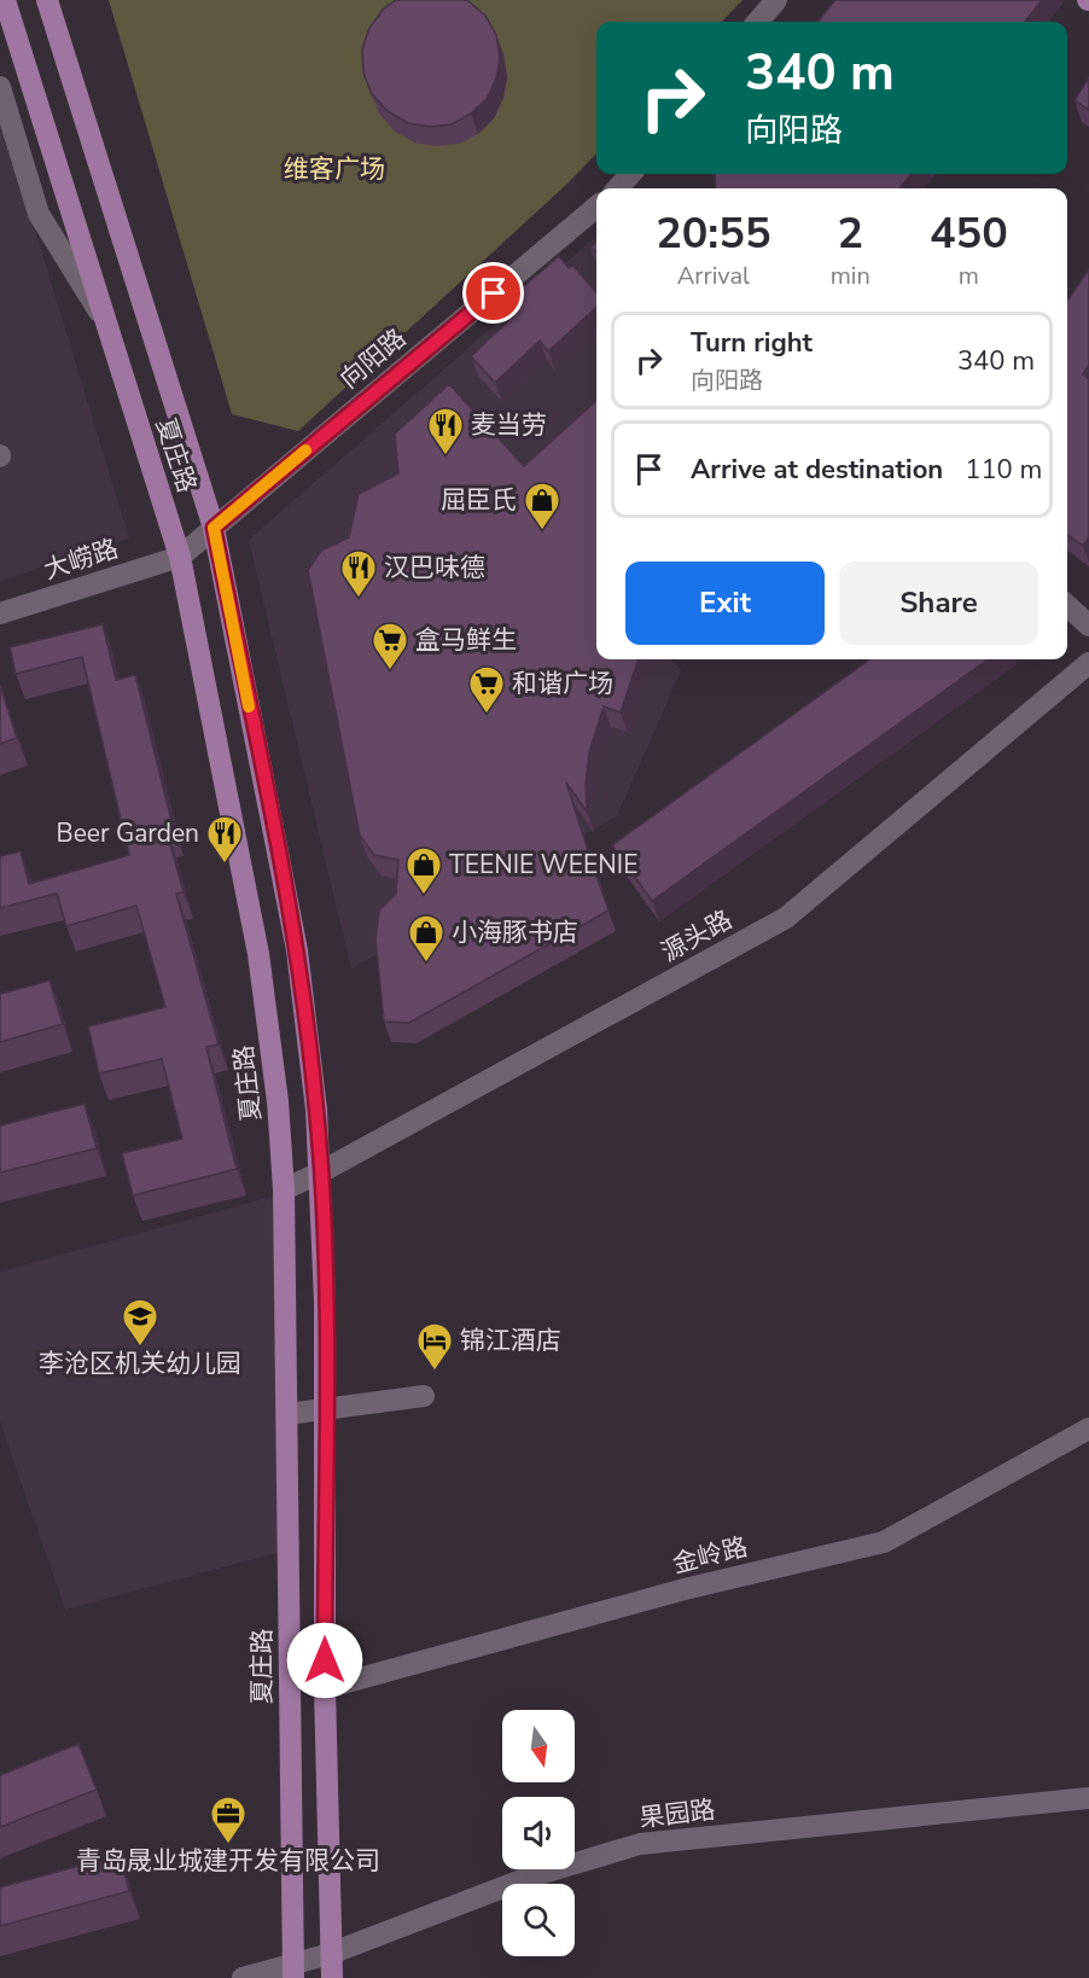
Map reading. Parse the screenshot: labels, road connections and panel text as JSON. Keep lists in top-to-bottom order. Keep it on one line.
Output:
{"streets":{"main road":["夏庄路"],"street":["向阳路","大崂路","源头路","金岭路","果园路"]},"crossings":[["向阳路","夏庄路"],["向阳路","大崂路"],["夏庄路","大崂路"],["夏庄路","源头路"],["夏庄路","金岭路"],["夏庄路","果园路"]],"parks":["维客广场"],"places":{"restaurant":["麦当劳","汉巴味德","Beer Garden"],"shop":["屈臣氏","TEENIE WEENIE","小海豚书店"],"supermarket":["盒马鲜生","和谐广场"],"school or university":["李沧区机关幼儿园"],"hotel":["锦江酒店"],"office":["青岛晟业城建开发有限公司"]},"north":"bottom","page":{"turn":["340 m","向阳路"],"eta":["20:55","Arrival","2","min","450","m"],"list":[{"name":"Turn right","note":"向阳路","value":"340 m"},{"name":"Arrive at destination","value":"110 m"}],"buttons":["Exit","Share"]}}
